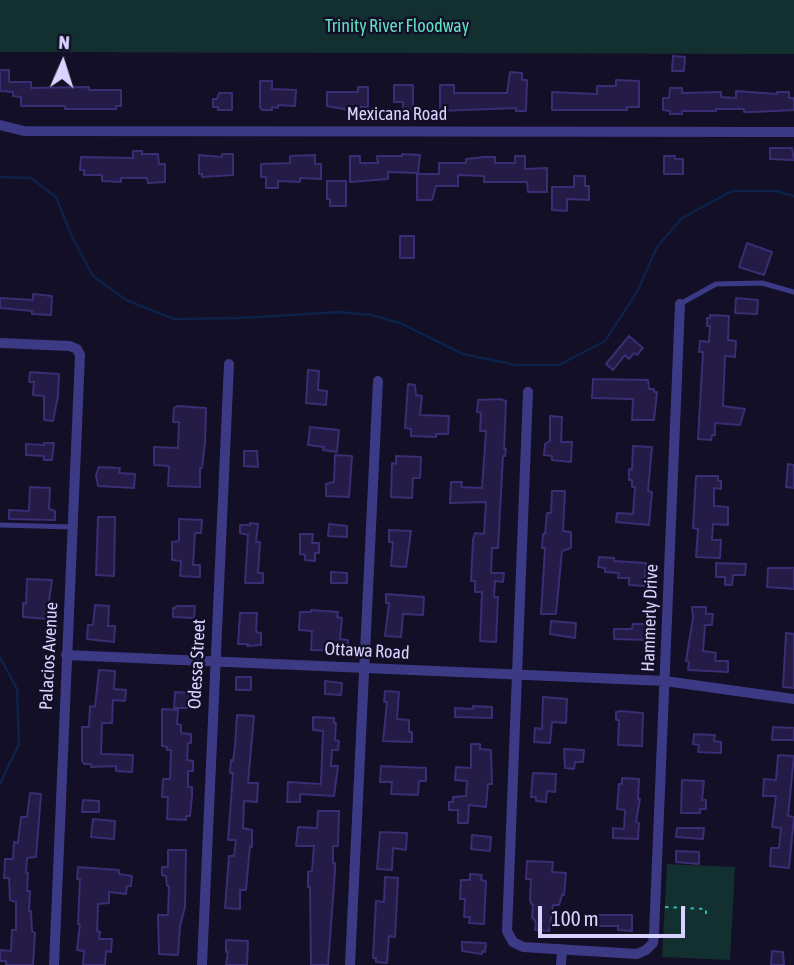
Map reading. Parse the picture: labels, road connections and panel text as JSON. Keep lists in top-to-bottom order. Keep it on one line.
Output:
{"streets":{"street":["Mexicana Road","Hammerly Drive","Ottawa Road","Palacios Avenue","Odessa Street"]},"crossings":[["Hammerly Drive","Ottawa Road"],["Ottawa Road","Palacios Avenue"],["Ottawa Road","Odessa Street"]],"parks":["Trinity River Floodway"],"scale_bar":"100 m","north":"top"}
